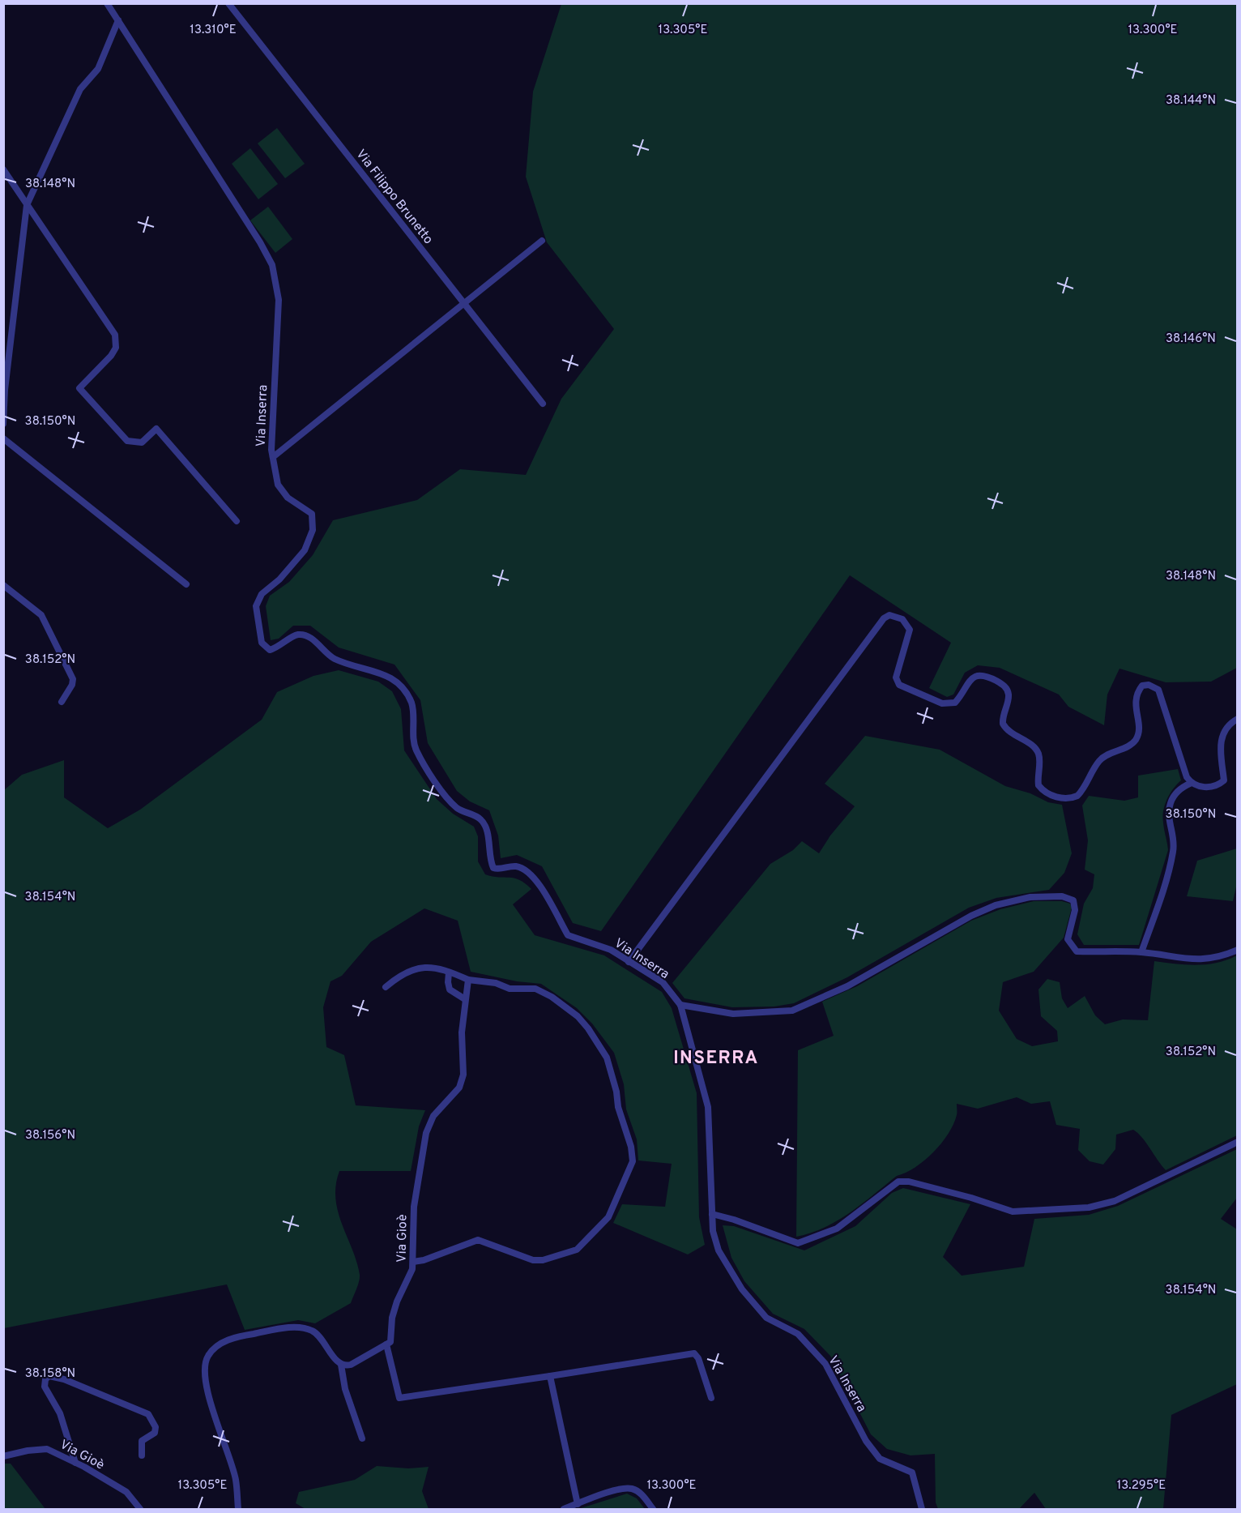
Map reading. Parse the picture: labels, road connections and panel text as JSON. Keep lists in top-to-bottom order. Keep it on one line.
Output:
{"streets":{"street":["Via Filippo Brunetto","Via Inserra","Via Gioè"]},"districts":["INSERRA"],"coordinates":["13.310°E","13.305°E","13.300°E","38.144°N","38.148°N","38.146°N","38.150°N","38.152°N","38.154°N","38.156°N","38.158°N","13.295°E"]}
